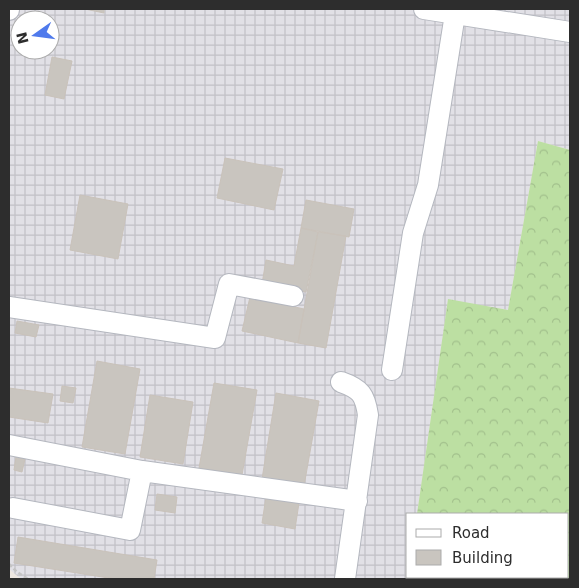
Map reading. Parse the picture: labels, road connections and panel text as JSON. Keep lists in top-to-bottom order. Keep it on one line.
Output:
{"legend":["Road","Building"],"north":"left"}
